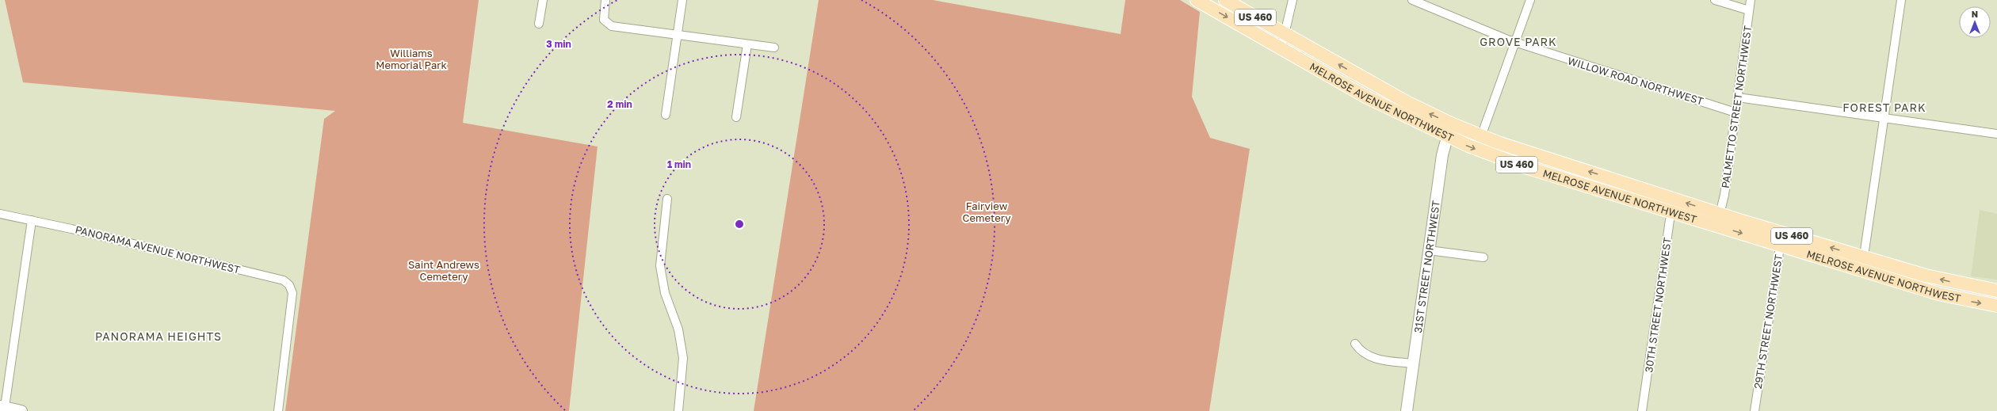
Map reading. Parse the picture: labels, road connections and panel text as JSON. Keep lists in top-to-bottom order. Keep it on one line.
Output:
{"streets":{"main road":["US 460","MELROSE AVENUE NORTHWEST"],"street":["WILLOW ROAD NORTHWEST","PALMETTO STREET NORTHWEST","PANORAMA AVENUE NORTHWEST","31ST STREET NORTHWEST","30TH STREET NORTHWEST","29TH STREET NORTHWEST"]},"crossings":[["WILLOW ROAD NORTHWEST","PALMETTO STREET NORTHWEST"],["MELROSE AVENUE NORTHWEST","PALMETTO STREET NORTHWEST"],["MELROSE AVENUE NORTHWEST","31ST STREET NORTHWEST"],["MELROSE AVENUE NORTHWEST","30TH STREET NORTHWEST"],["MELROSE AVENUE NORTHWEST","29TH STREET NORTHWEST"]],"districts":["GROVE PARK","FOREST PARK","PANORAMA HEIGHTS"],"parks":["Williams Memorial Park","Fairview Cemetery","Saint Andrews Cemetery"],"north":"top","rings":["3 min","2 min","1 min"]}
